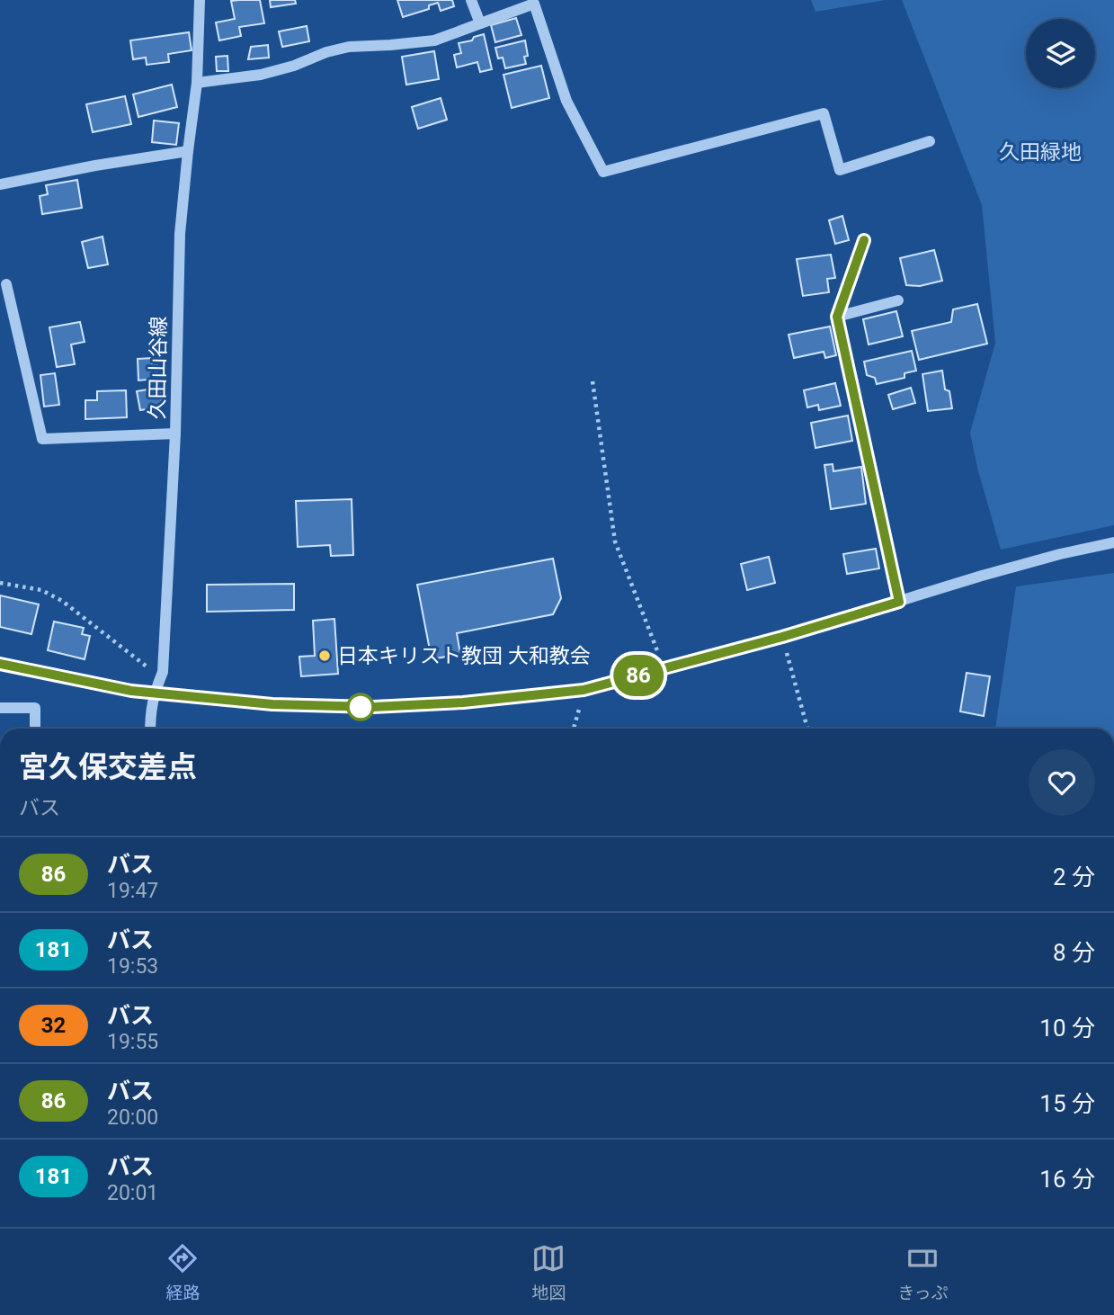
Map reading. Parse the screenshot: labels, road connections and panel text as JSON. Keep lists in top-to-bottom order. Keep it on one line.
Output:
{"streets":{"street":["久田山谷線"]},"parks":["久田緑地"],"places":["日本キリスト教団 大和教会"],"lines":["bus line 86"],"page":{"on_map":"86","heading":["宮久保交差点","バス"],"list":[{"mark":"86","name":"バス","note":"19:47","value":"2 分"},{"mark":"181","name":"バス","note":"19:53","value":"8 分"},{"mark":"32","name":"バス","note":"19:55","value":"10 分"},{"mark":"86","name":"バス","note":"20:00","value":"15 分"},{"mark":"181","name":"バス","note":"20:01","value":"16 分"}],"tabs":["経路","地図","きっぷ"]}}
